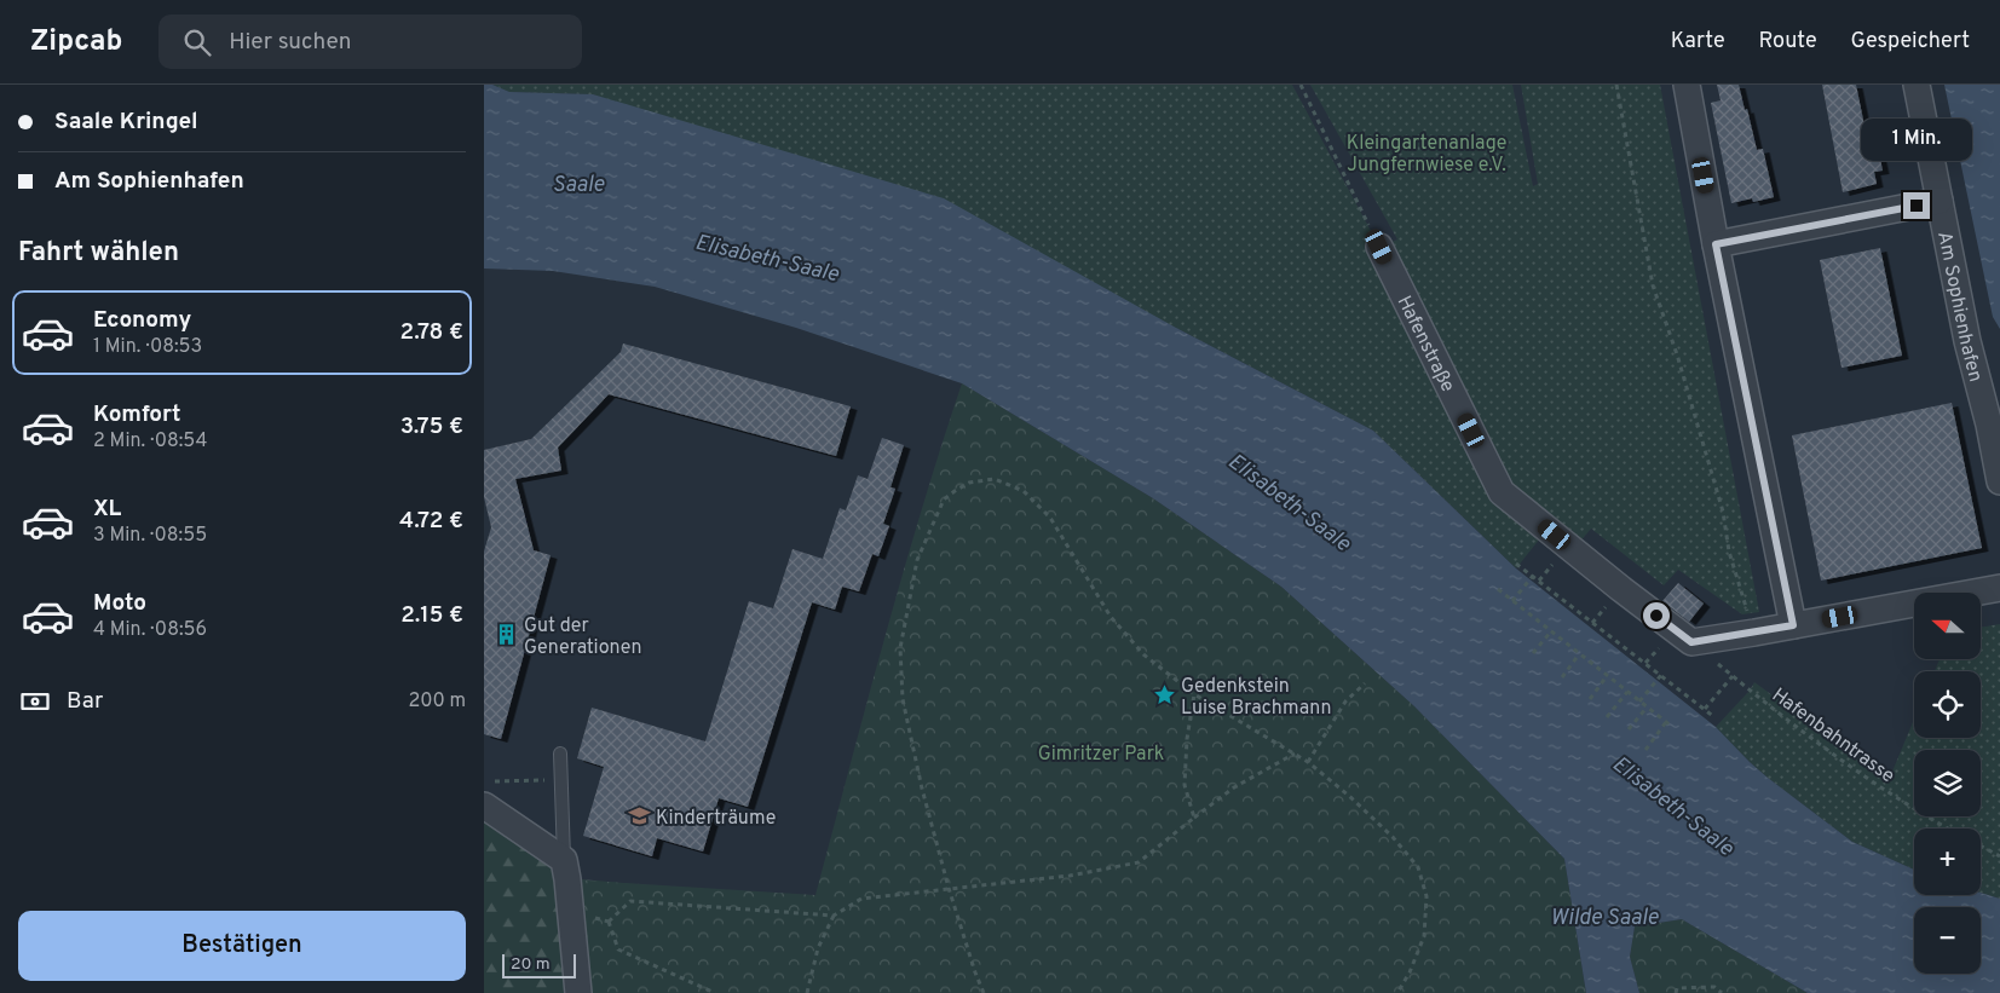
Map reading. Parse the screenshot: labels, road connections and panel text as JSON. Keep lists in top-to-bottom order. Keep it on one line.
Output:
{"streets":{"street":["Am Sophienhafen","Hafenstraße"],"path":["Hafenbahntrasse"]},"crossings":[["Hafenstraße","Hafenbahntrasse"]],"water":["Saale","Elisabeth-Saale","Wilde Saale"],"parks":["Kleingartenanlage Jungfernwiese e.V.","Gimritzer Park"],"places":{"building":["Gut der Generationen"],"place":["Gedenkstein Luise Brachmann"],"school or university":["Kinderträume"]},"scale_bar":"20 m","north":"left","page":{"header":"Zipcab","search":"Hier suchen","nav":["Karte","Route","Gespeichert"],"banner":["Saale Kringel","Am Sophienhafen"],"bubble":"1 Min.","heading":"Fahrt wählen","list":[{"name":"Economy","note":"1 Min. · 08:53","value":"2.78 €"},{"name":"Komfort","note":"2 Min. · 08:54","value":"3.75 €"},{"name":"XL","note":"3 Min. · 08:55","value":"4.72 €"},{"name":"Moto","note":"4 Min. · 08:56","value":"2.15 €"}],"map_buttons":["+","−"],"pay":["Bar","200 m"],"buttons":"Bestätigen","scale":"20 m"}}
